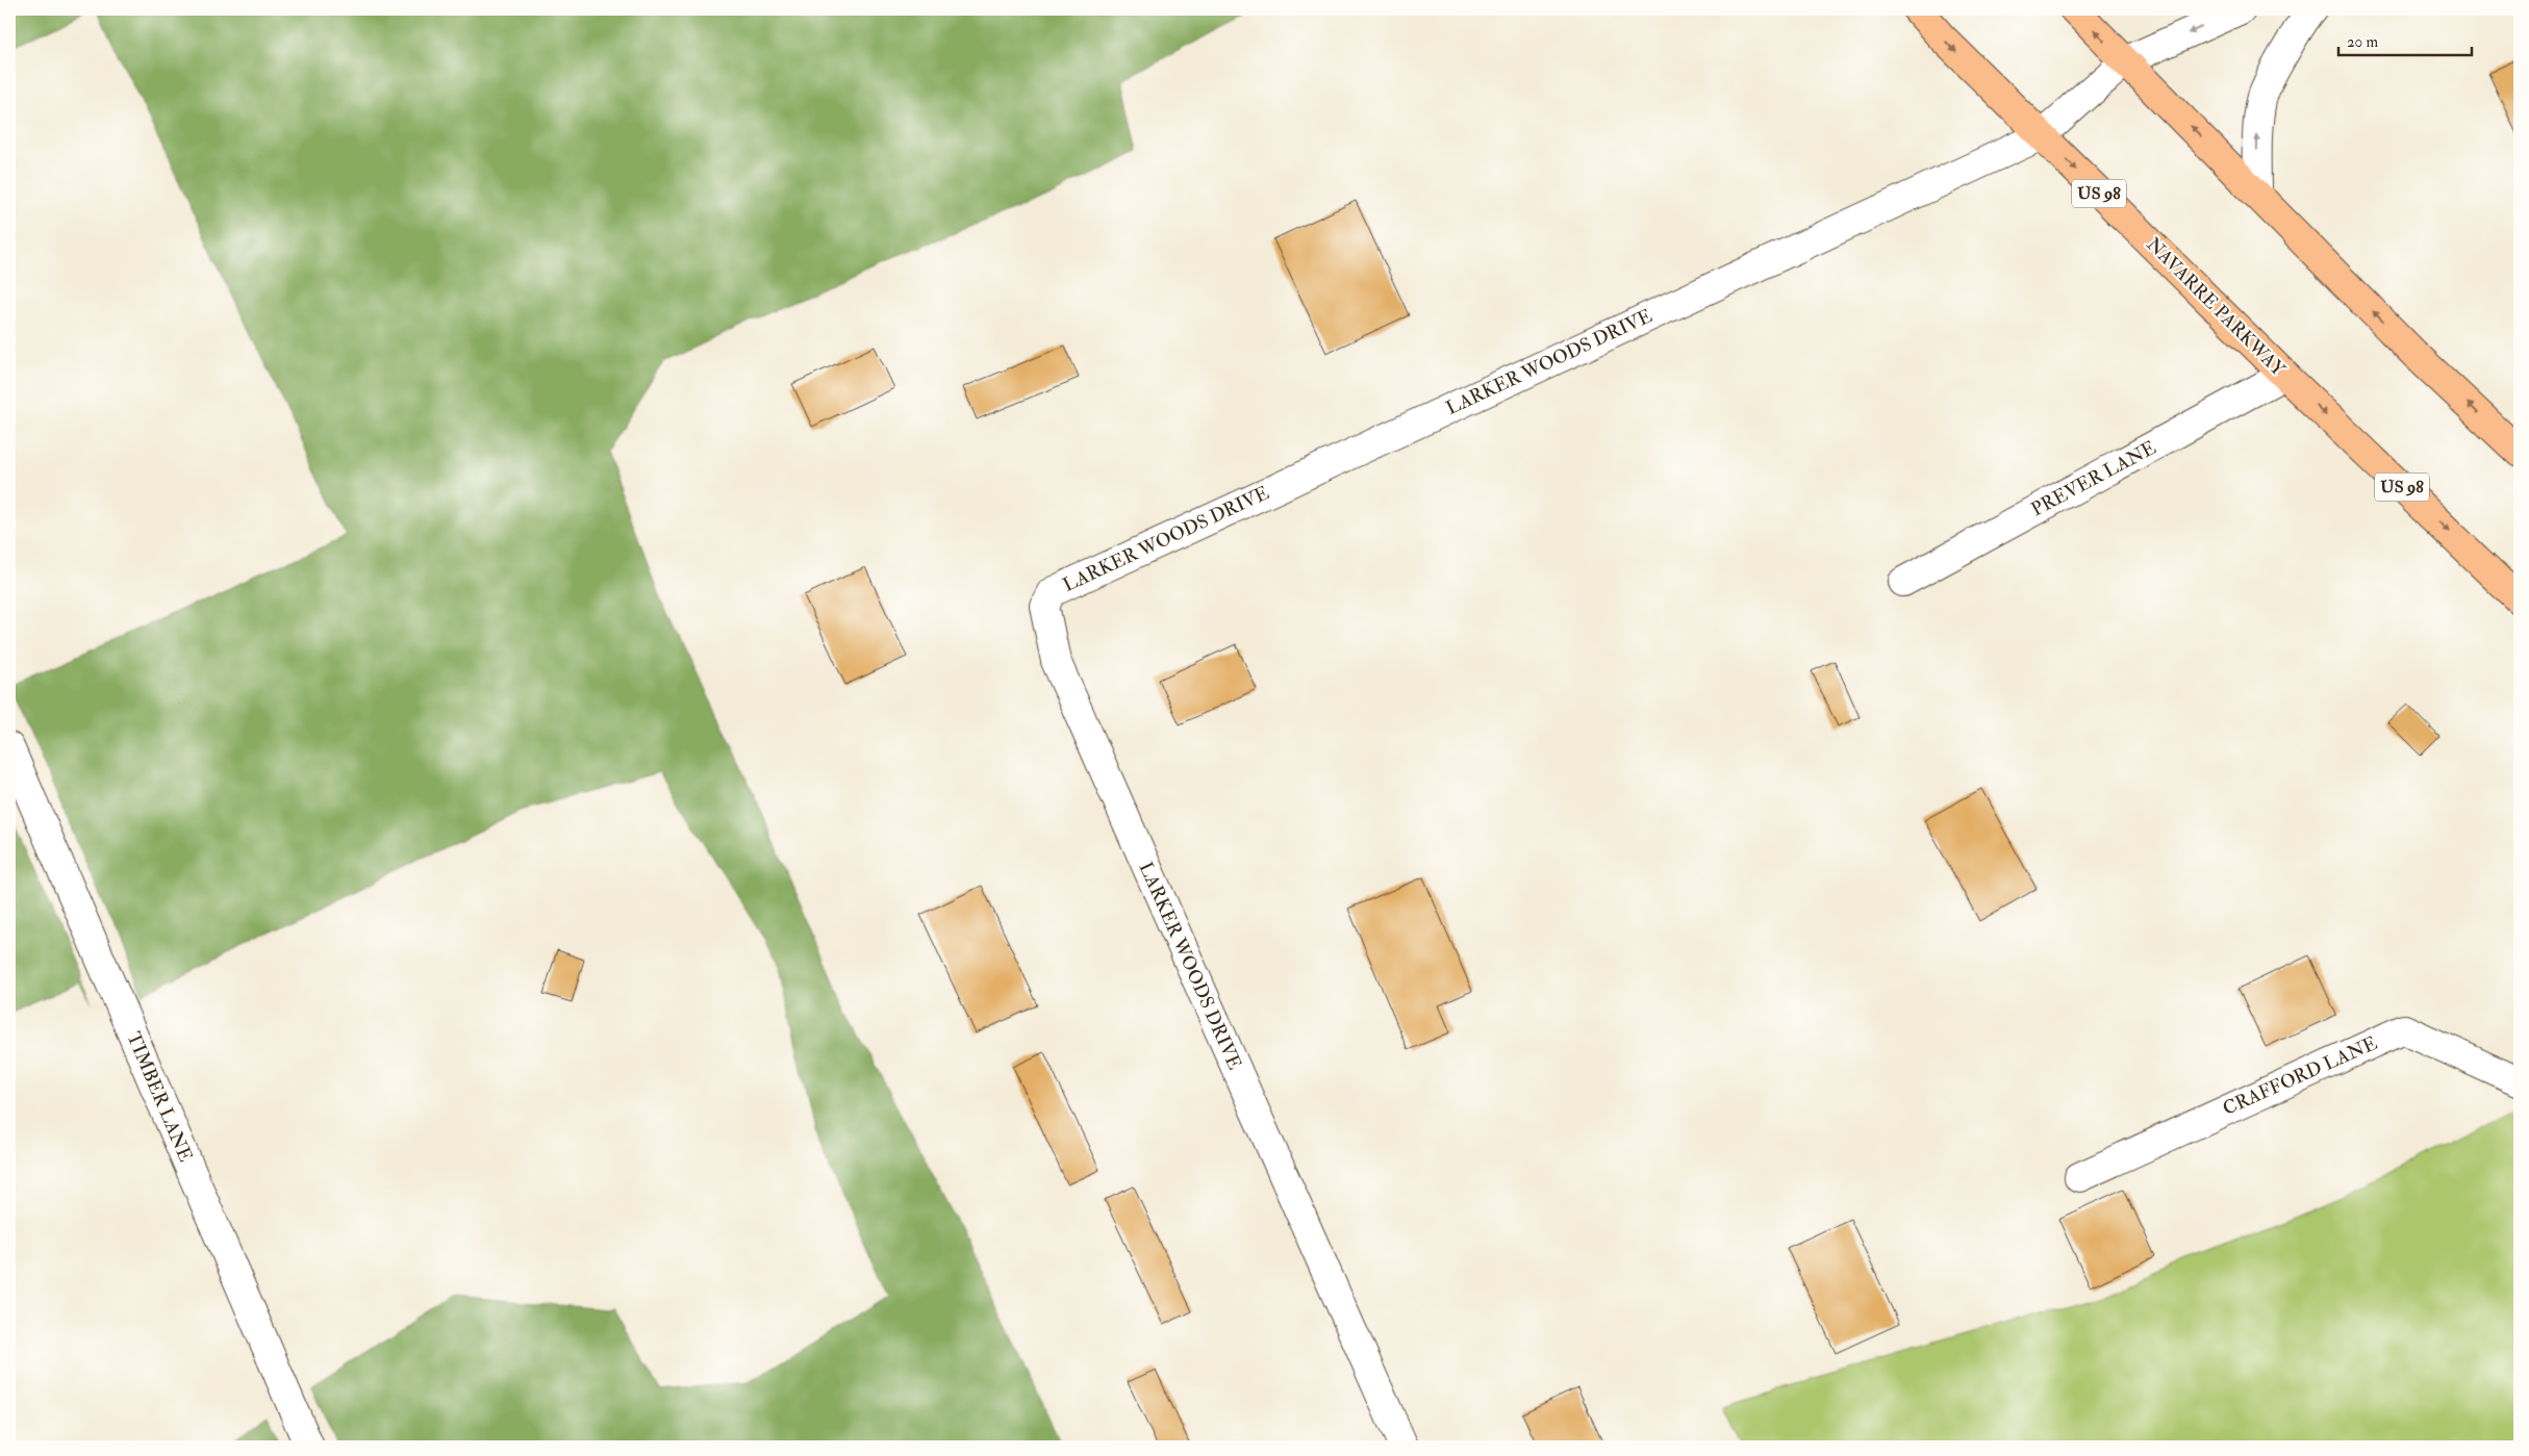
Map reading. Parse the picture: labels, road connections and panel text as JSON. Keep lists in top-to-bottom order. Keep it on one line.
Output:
{"streets":{"highway":["US 98","NAVARRE PARKWAY"],"street":["LARKER WOODS DRIVE","PREVER LANE","CRAFFORD LANE","TIMBER LANE"]},"crossings":[["NAVARRE PARKWAY","LARKER WOODS DRIVE"],["NAVARRE PARKWAY","PREVER LANE"]],"scale_bar":"20 m"}
